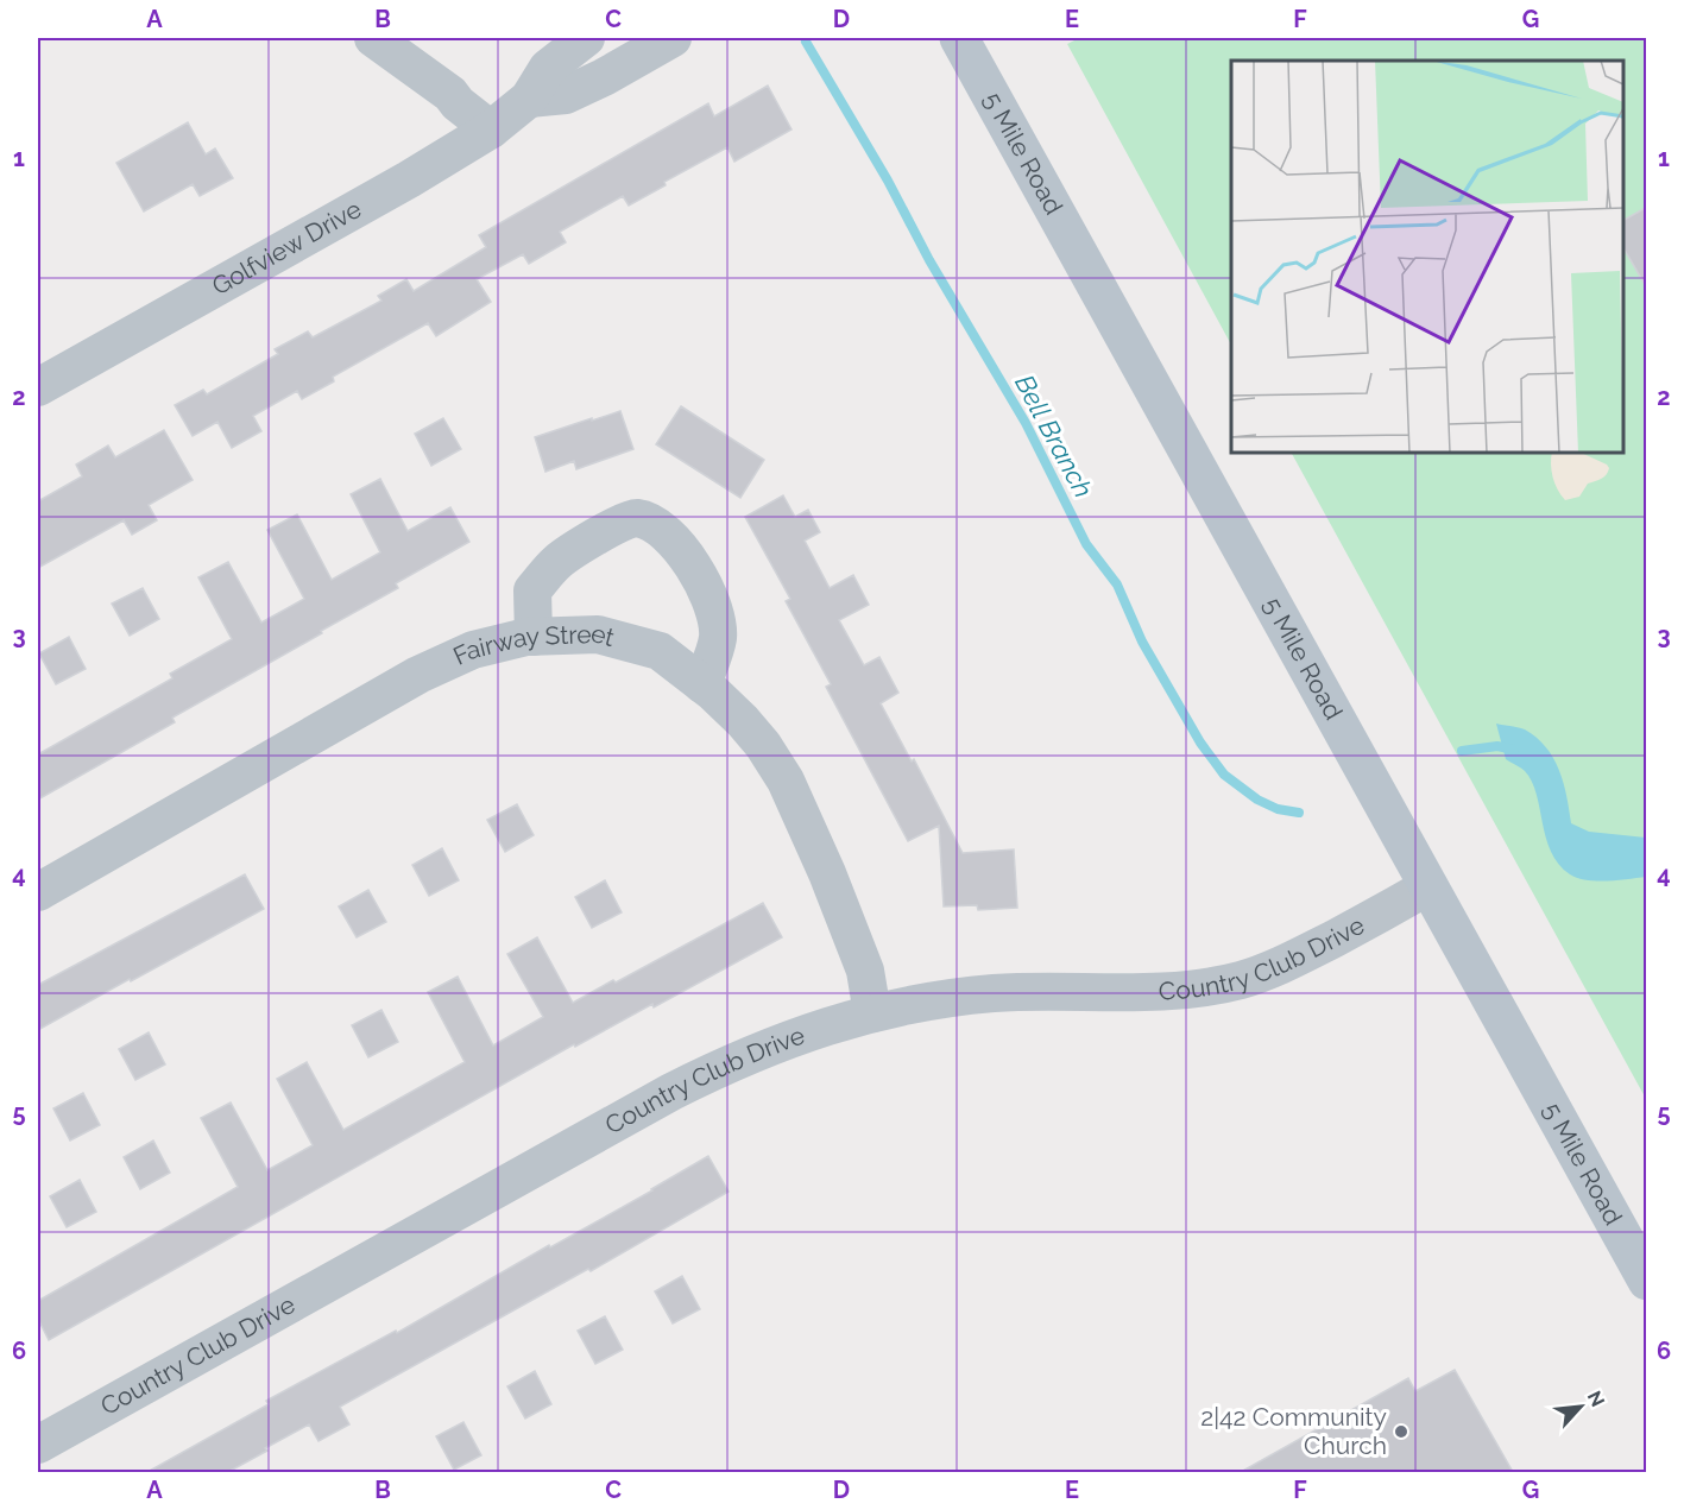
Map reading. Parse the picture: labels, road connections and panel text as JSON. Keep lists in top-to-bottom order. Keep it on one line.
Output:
{"streets":{"main road":["5 Mile Road"],"street":["Golfview Drive","Fairway Street","Country Club Drive"]},"crossings":[["5 Mile Road","Country Club Drive"],["Fairway Street","Country Club Drive"]],"water":["Bell Branch"],"places":["2|42 Community Church"],"north":"top right","grid":{"columns":["A","B","C","D","E","F","G"],"rows":["1","2","3","4","5","6"]}}
